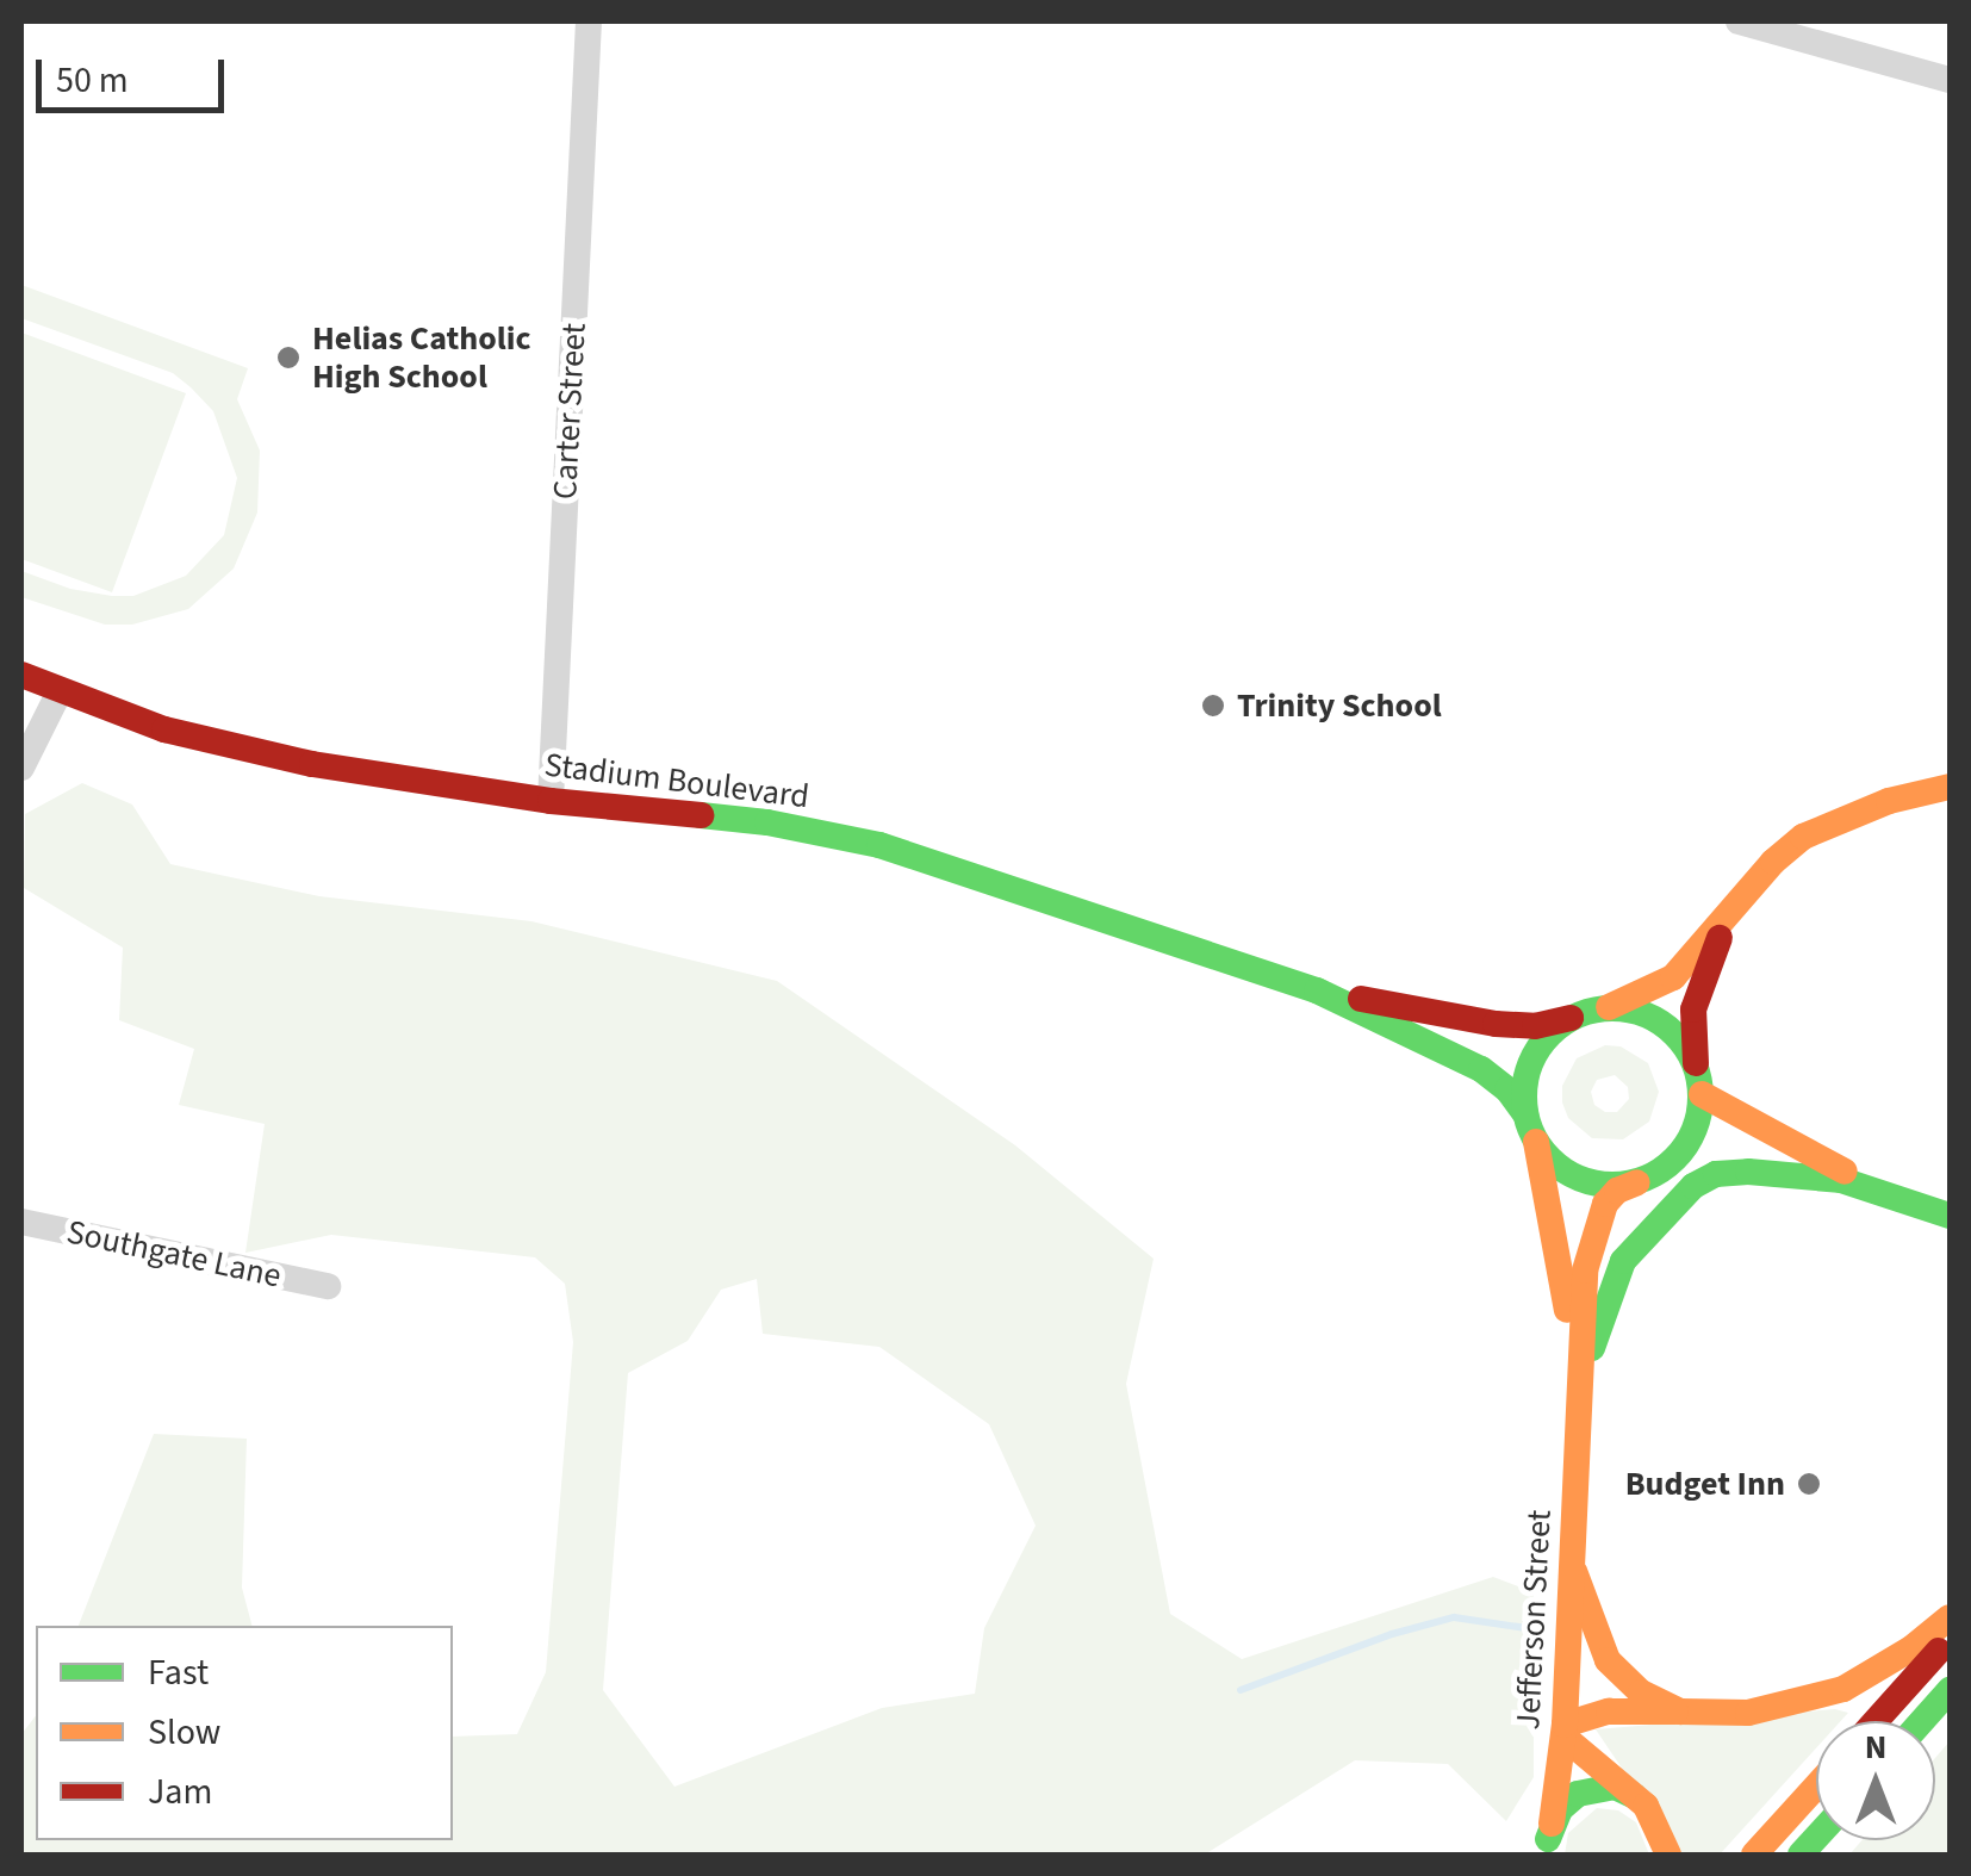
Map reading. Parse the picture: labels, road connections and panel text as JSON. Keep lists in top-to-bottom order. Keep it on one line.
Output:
{"streets":{"main road":["Stadium Boulevard","Jefferson Street"],"street":["Carter Street","Southgate Lane"]},"crossings":[["Carter Street","Stadium Boulevard"]],"places":["Helias Catholic High School","Trinity School","Budget Inn"],"legend":["Fast","Slow","Jam"],"scale_bar":"50 m","north":"top"}
